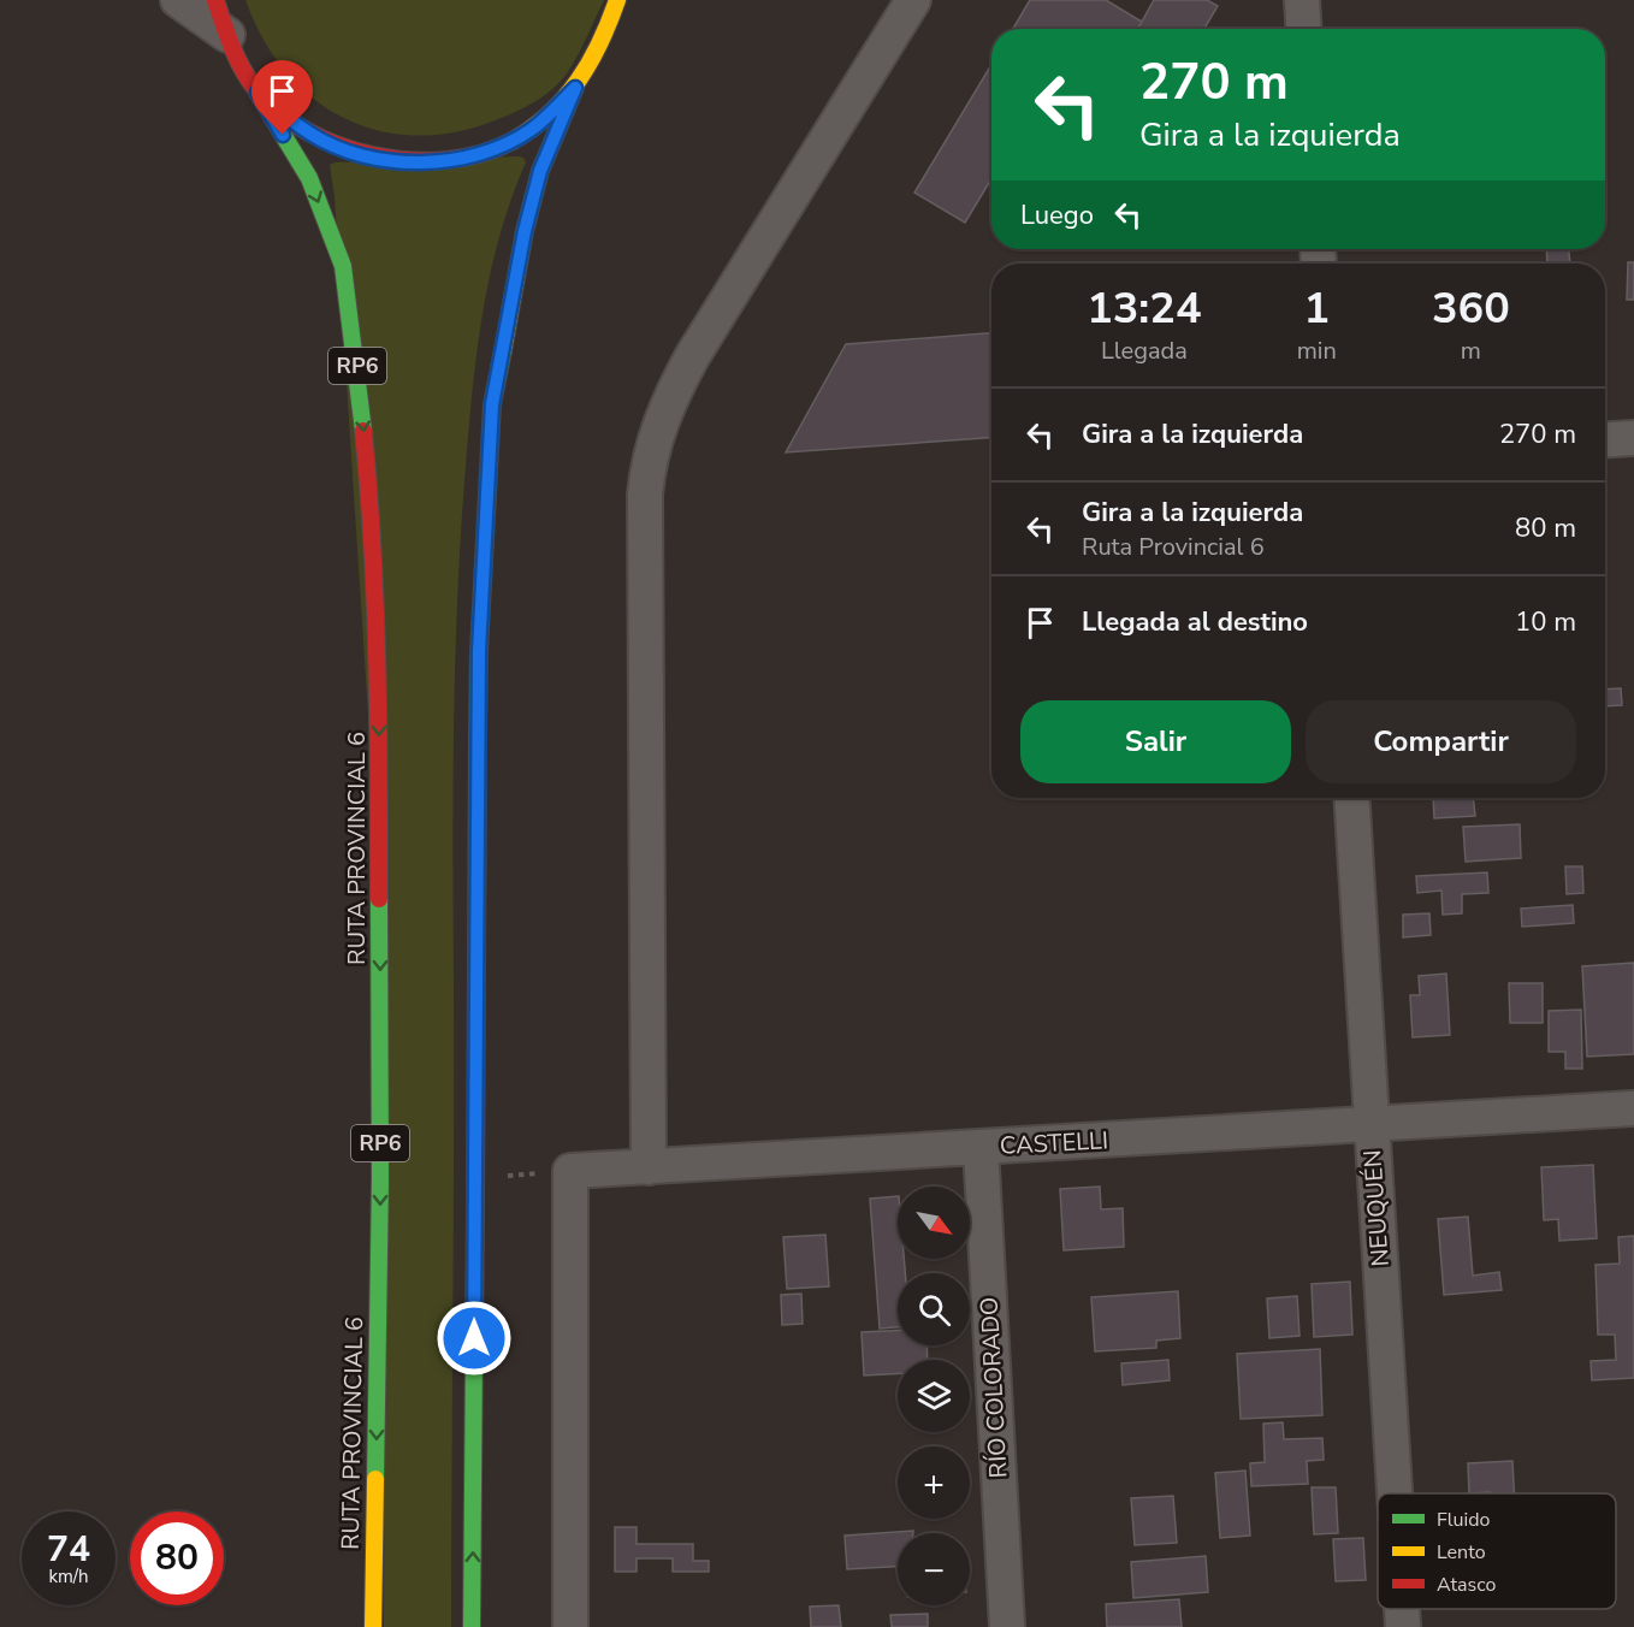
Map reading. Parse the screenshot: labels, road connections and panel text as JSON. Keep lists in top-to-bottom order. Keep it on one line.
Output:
{"streets":{"highway":["RP6","RUTA PROVINCIAL 6"],"street":["CASTELLI","NEUQUÉN","RÍO COLORADO"]},"crossings":[["RP6","RUTA PROVINCIAL 6"],["CASTELLI","NEUQUÉN"],["CASTELLI","RÍO COLORADO"]],"legend":["Fluido","Lento","Atasco"],"north":"bottom right","page":{"turn":["270 m","Gira a la izquierda"],"then":"Luego","eta":["13:24","Llegada","1","min","360","m"],"list":[{"name":"Gira a la izquierda","value":"270 m"},{"name":"Gira a la izquierda","note":"Ruta Provincial 6","value":"80 m"},{"name":"Llegada al destino","value":"10 m"}],"buttons":["Salir","Compartir"],"map_buttons":["+","−"],"speed":"74 km/h","limit":"80"}}
